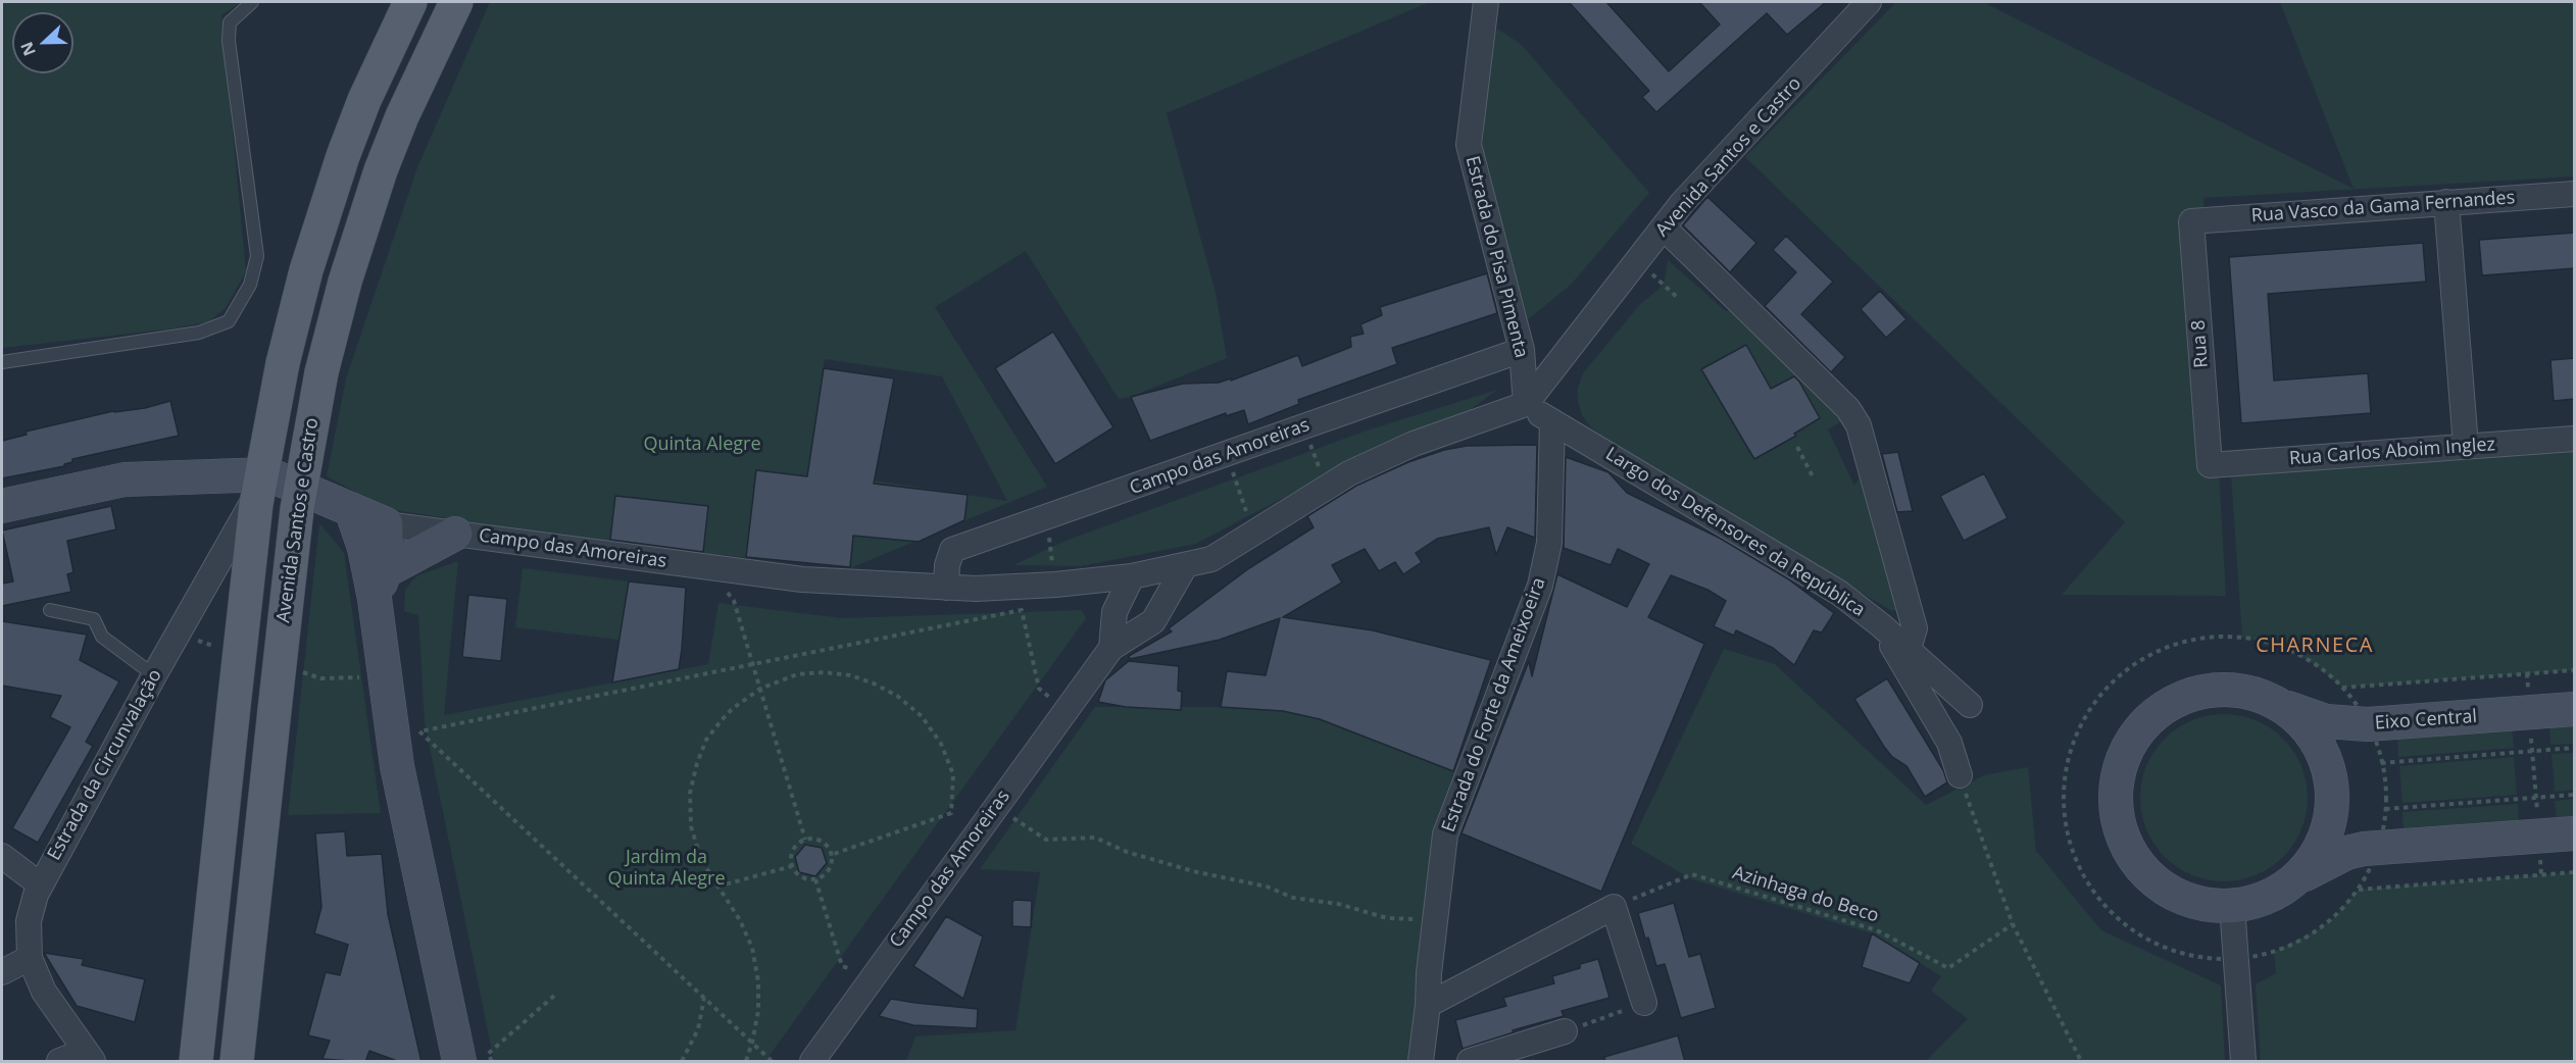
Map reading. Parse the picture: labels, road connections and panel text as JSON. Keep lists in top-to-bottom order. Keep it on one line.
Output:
{"streets":{"main road":["Avenida Santos e Castro","Campo das Amoreiras","Eixo Central"],"street":["Rua Vasco da Gama Fernandes","Estrada do Pisa Pimenta","Rua 8","Rua Carlos Aboim Inglez","Largo dos Defensores da República","Estrada do Forte da Ameixoeira","Estrada da Circunvalação"],"path":["Azinhaga do Beco"]},"crossings":[["Avenida Santos e Castro","Estrada do Pisa Pimenta"],["Avenida Santos e Castro","Campo das Amoreiras"],["Avenida Santos e Castro","Largo dos Defensores da República"],["Rua Vasco da Gama Fernandes","Rua 8"],["Estrada do Pisa Pimenta","Campo das Amoreiras"],["Estrada do Pisa Pimenta","Largo dos Defensores da República"],["Rua 8","Rua Carlos Aboim Inglez"],["Campo das Amoreiras","Largo dos Defensores da República"],["Largo dos Defensores da República","Estrada do Forte da Ameixoeira"]],"districts":["CHARNECA"],"parks":["Quinta Alegre","Jardim da Quinta Alegre"],"north":"left"}
